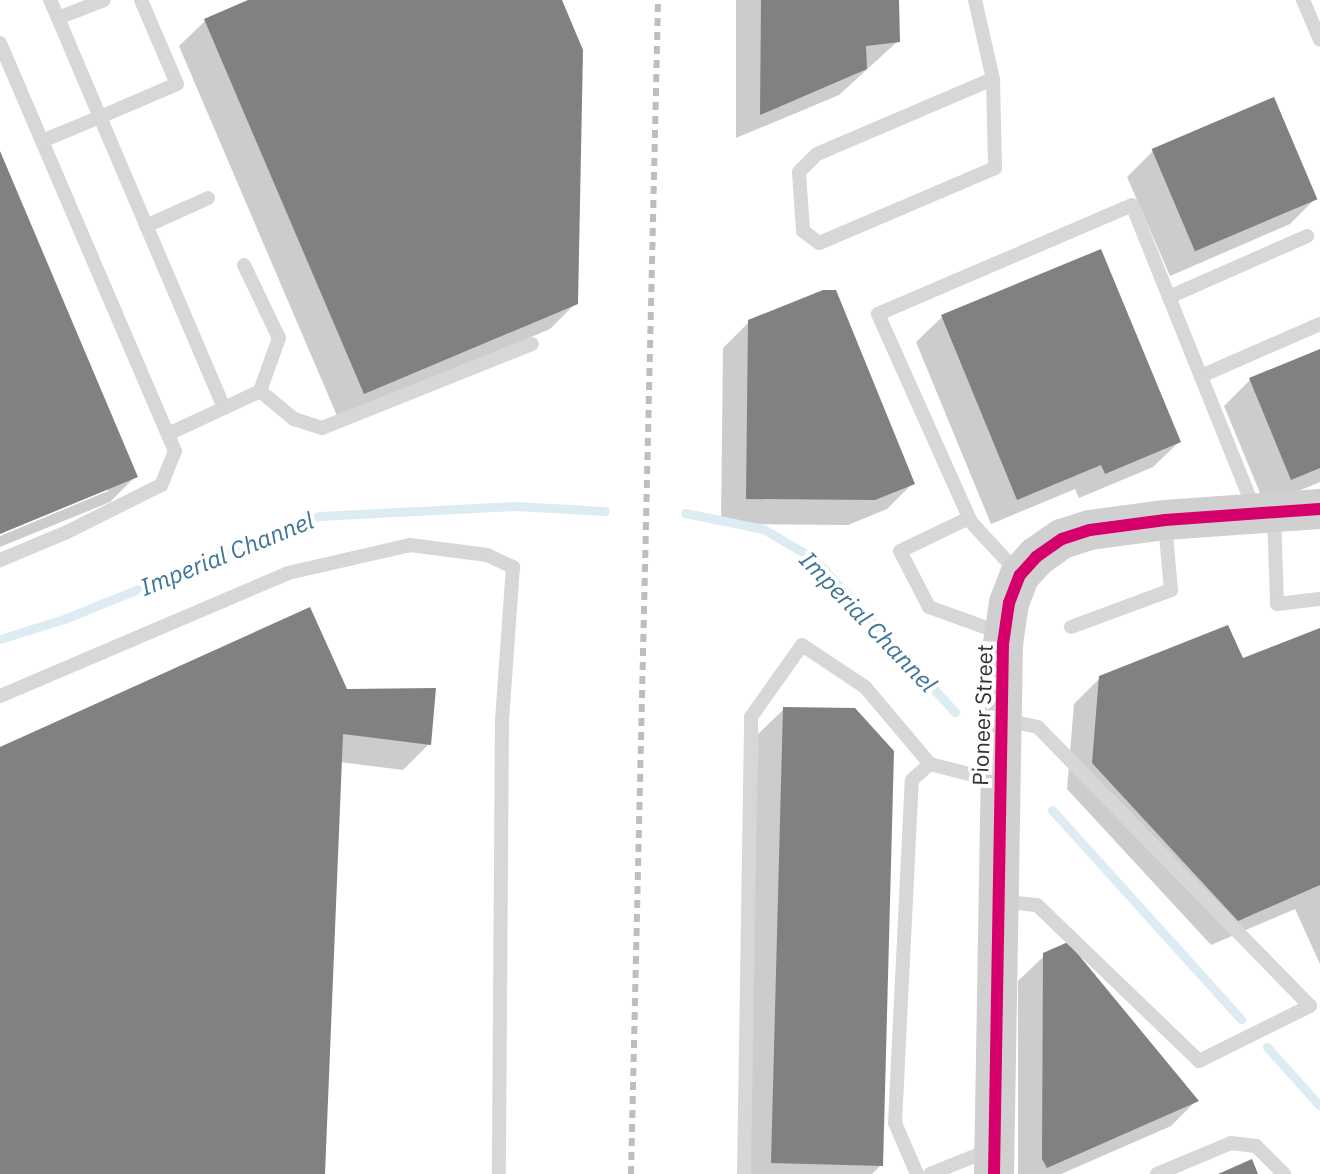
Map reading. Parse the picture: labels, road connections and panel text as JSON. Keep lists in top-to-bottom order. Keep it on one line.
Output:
{"streets":{"street":["Pioneer Street"]},"water":["Imperial Channel"]}
